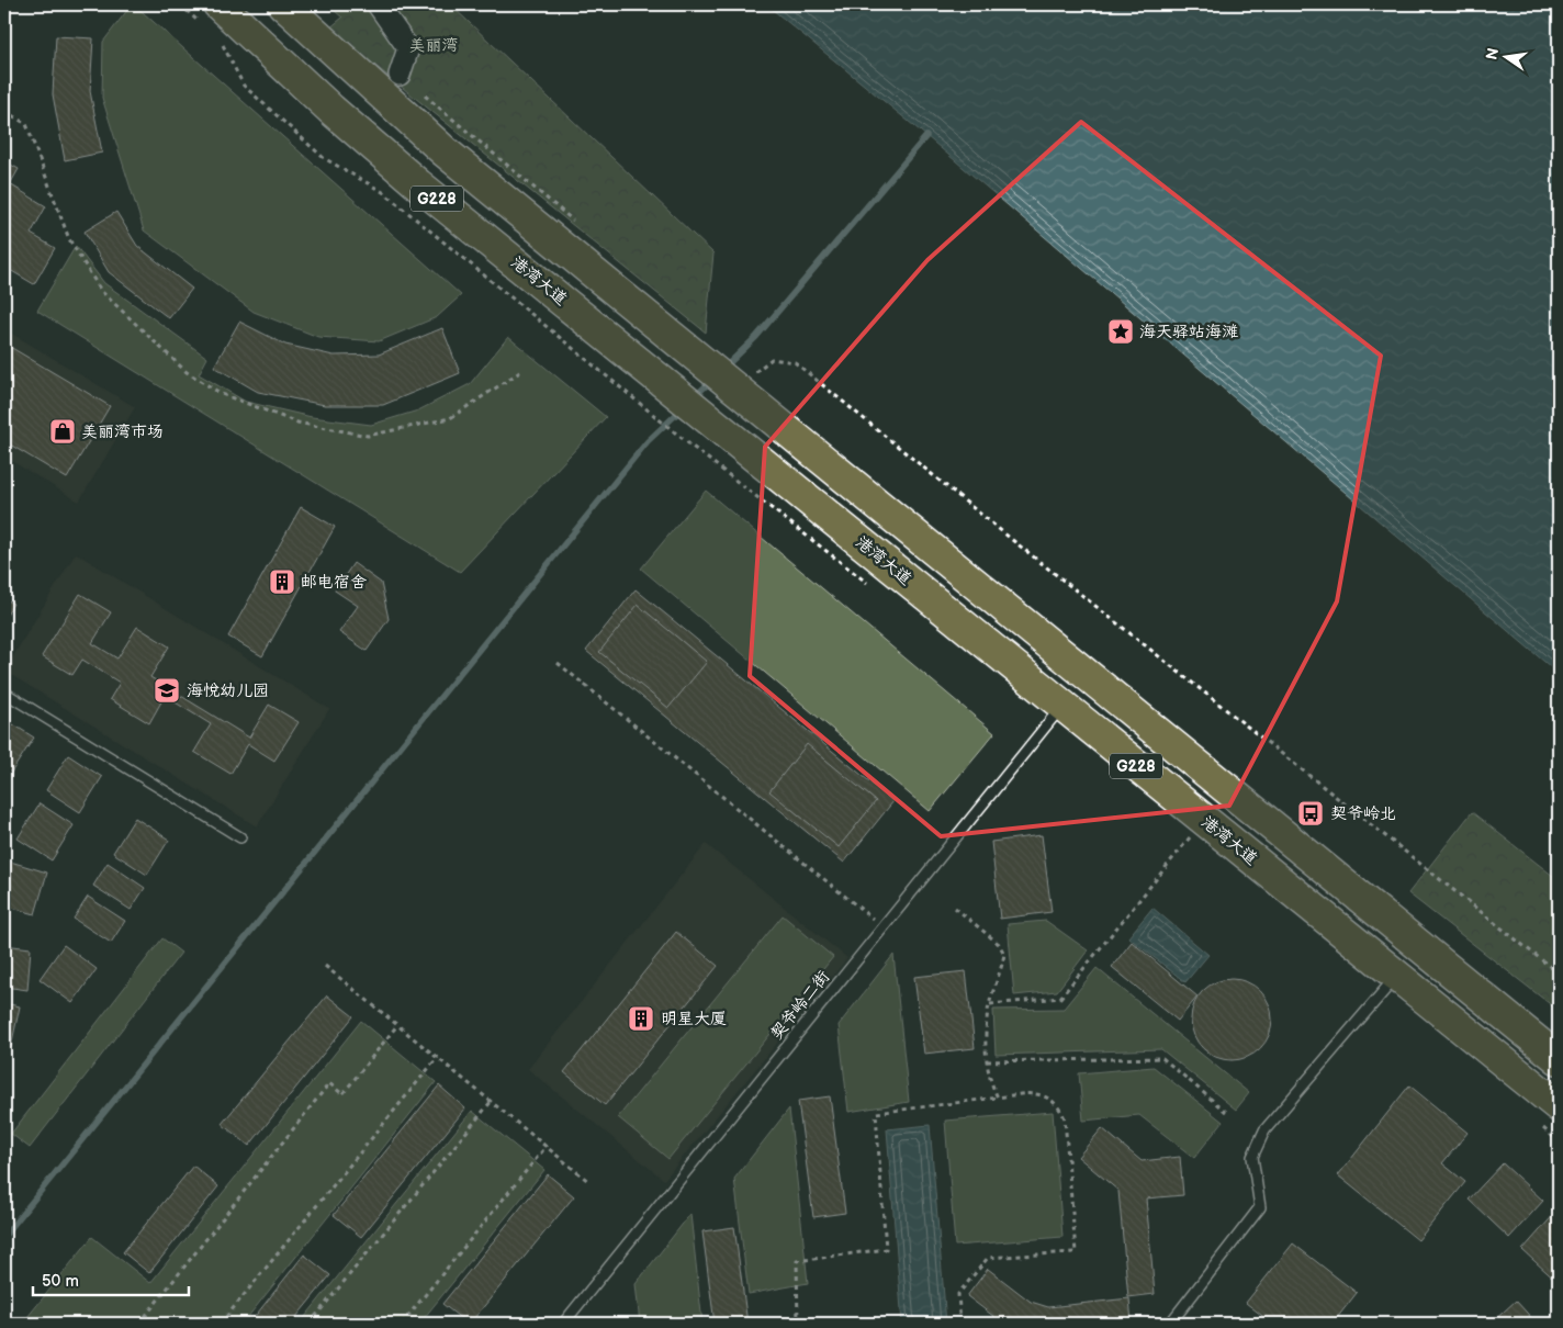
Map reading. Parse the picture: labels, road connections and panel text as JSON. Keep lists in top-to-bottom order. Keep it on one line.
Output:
{"streets":{"highway":["G228","港湾大道"],"lane":["契爷岭二街"]},"crossings":[["港湾大道","契爷岭二街"]],"parks":["美丽湾"],"places":{"place":["海天驿站海滩"],"shop":["美丽湾市场"],"building":["邮电宿舍","明星大厦"],"school or university":["海悦幼儿园"],"bus stop":["契爷岭北"]},"scale_bar":"50 m","north":"left"}
